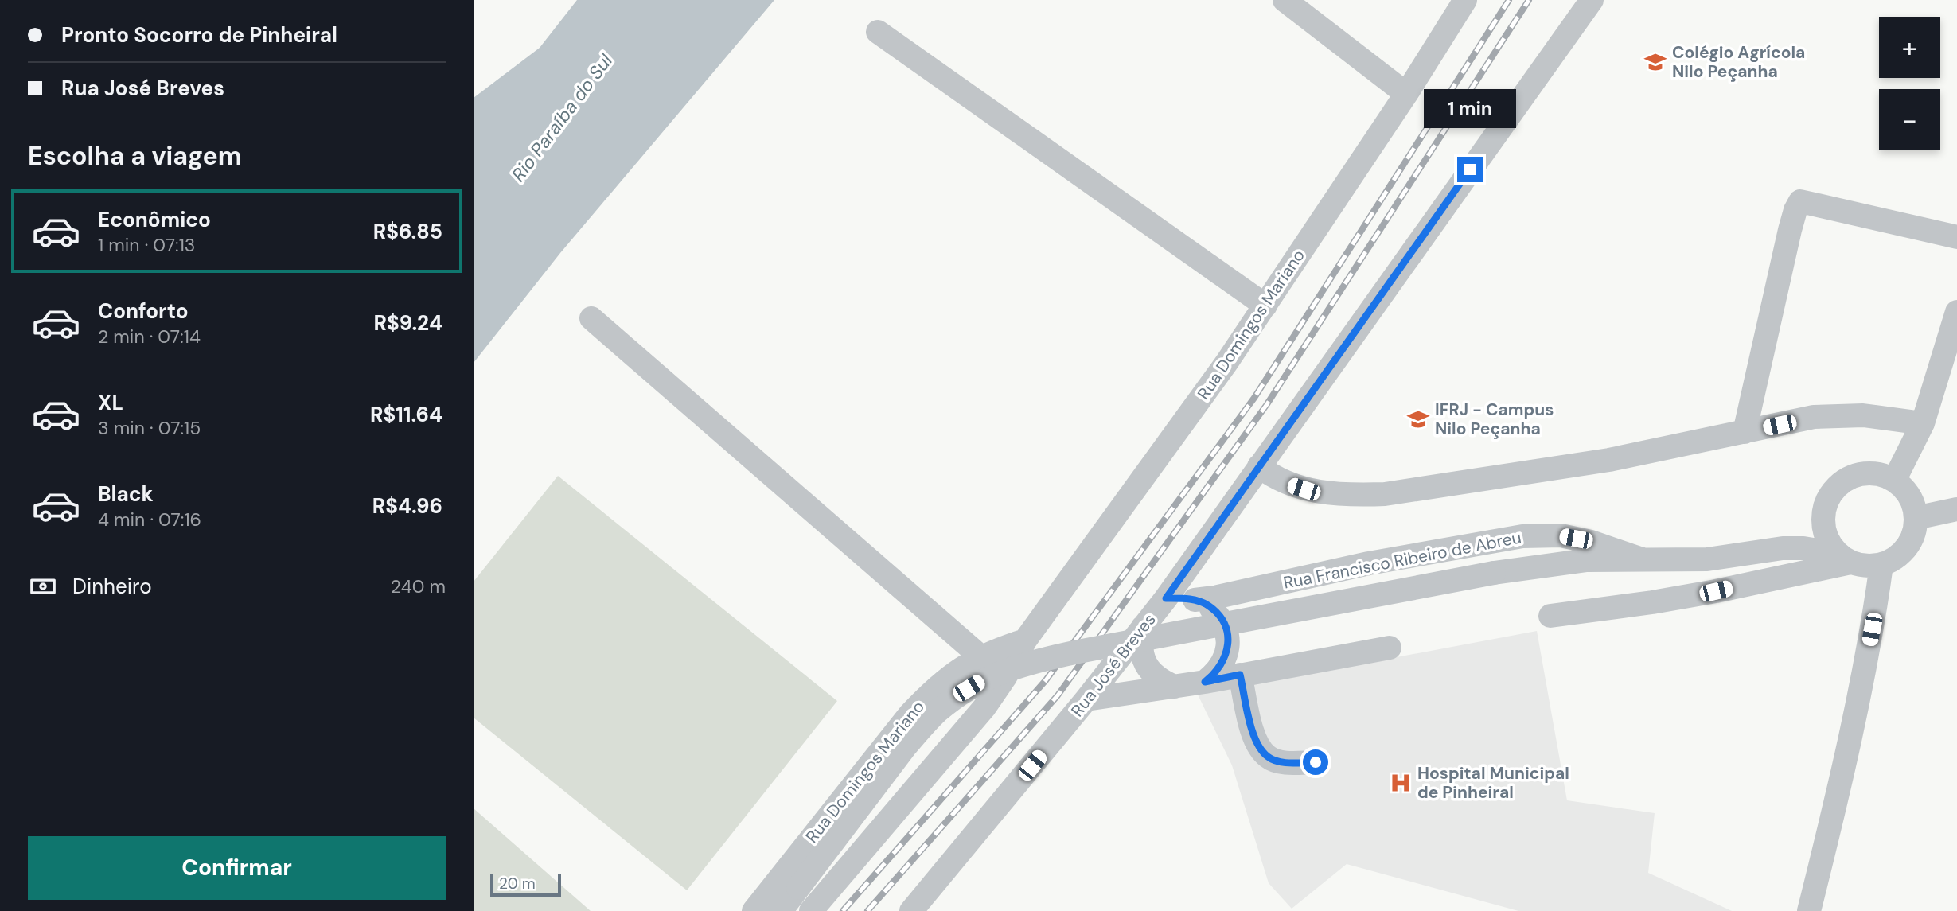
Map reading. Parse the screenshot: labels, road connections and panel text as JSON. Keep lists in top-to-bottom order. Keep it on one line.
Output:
{"streets":{"street":["Rua Domingos Mariano","Rua Francisco Ribeiro de Abreu","Rua José Breves"]},"crossings":[["Rua Francisco Ribeiro de Abreu","Rua José Breves"]],"water":["Rio Paraíba do Sul"],"places":{"school or university":["Colégio Agrícola Nilo Peçanha","IFRJ - Campus Nilo Peçanha"],"hospital":["Hospital Municipal de Pinheiral"]},"scale_bar":"20 m","page":{"banner":["Pronto Socorro de Pinheiral","Rua José Breves"],"map_buttons":["+","−"],"bubble":"1 min","heading":"Escolha a viagem","list":[{"name":"Econômico","note":"1 min · 07:13","value":"R$6.85"},{"name":"Conforto","note":"2 min · 07:14","value":"R$9.24"},{"name":"XL","note":"3 min · 07:15","value":"R$11.64"},{"name":"Black","note":"4 min · 07:16","value":"R$4.96"}],"pay":["Dinheiro","240 m"],"buttons":"Confirmar","scale":"20 m"}}
